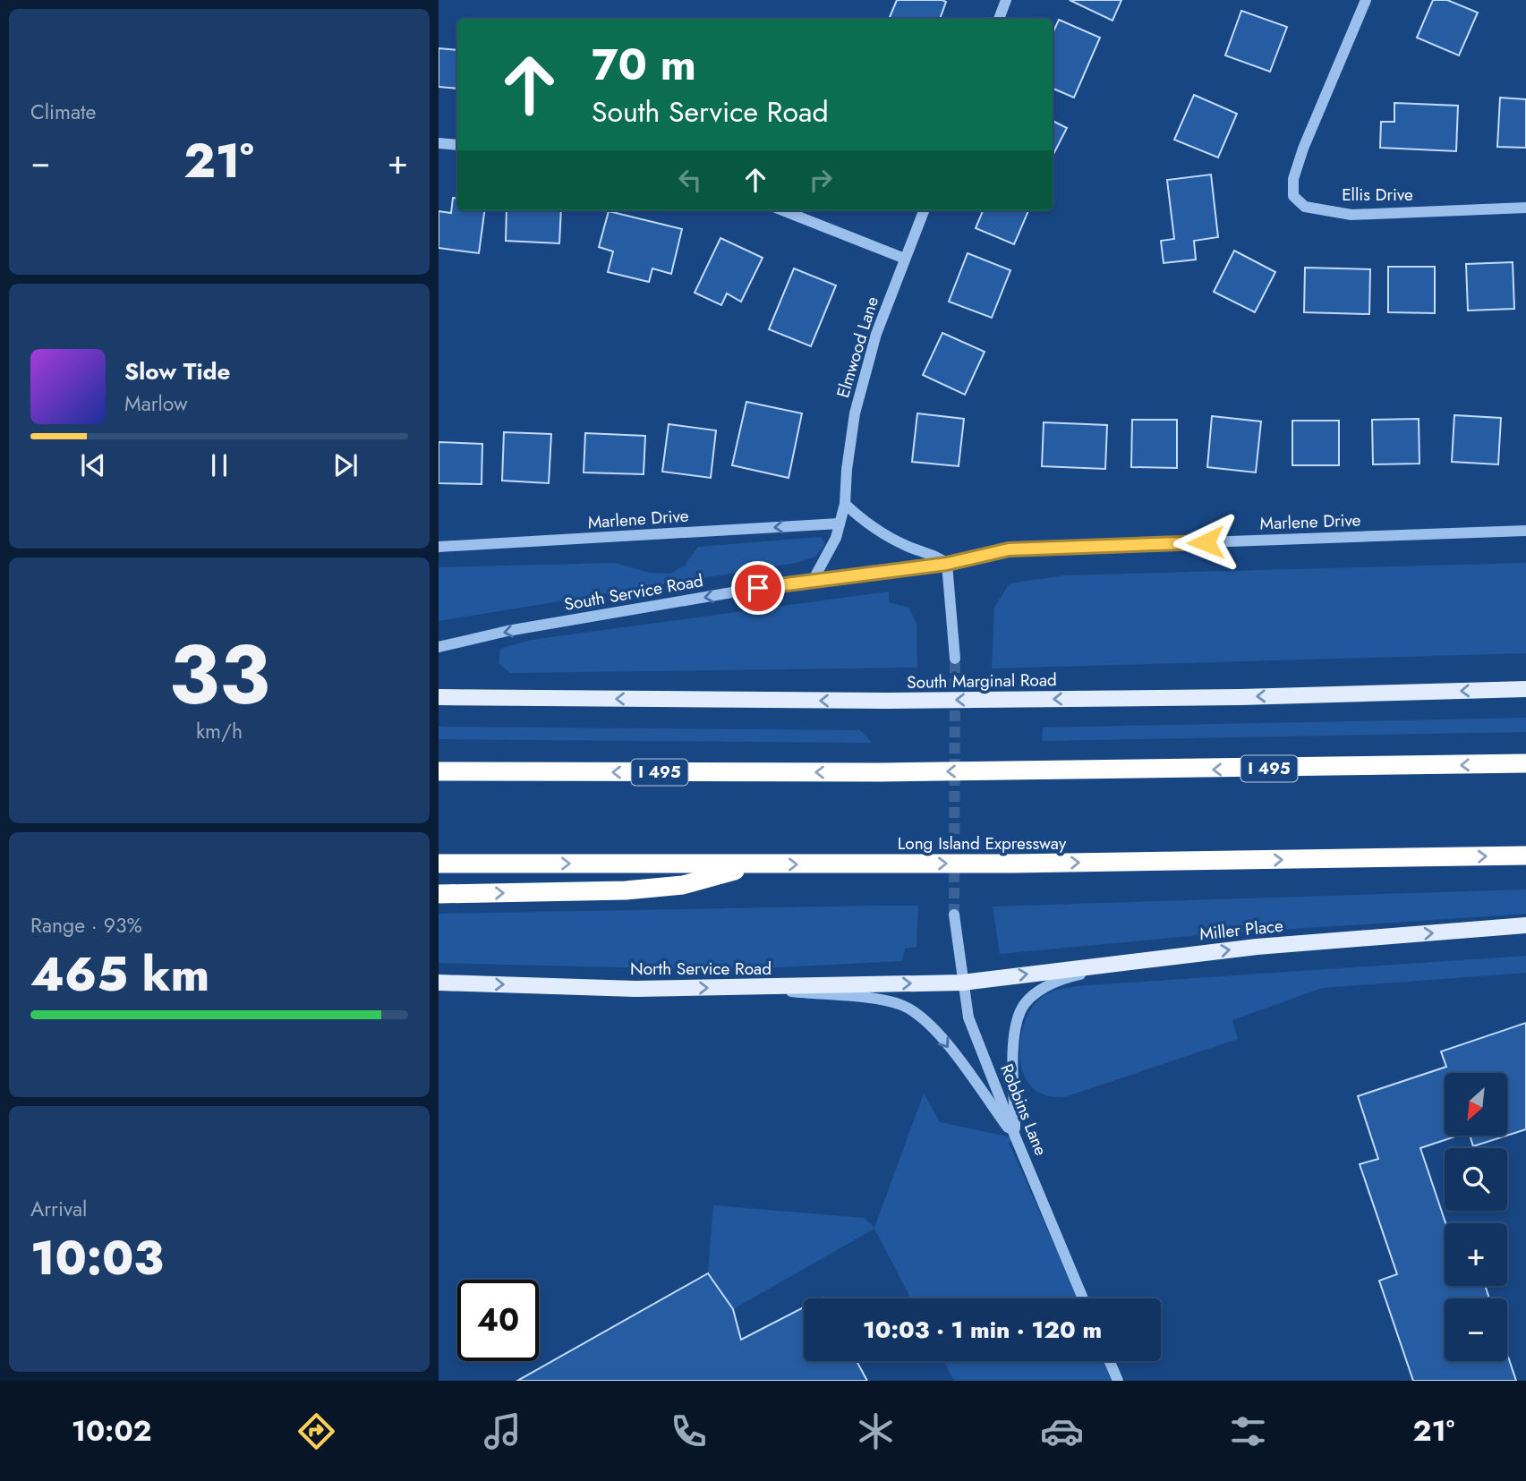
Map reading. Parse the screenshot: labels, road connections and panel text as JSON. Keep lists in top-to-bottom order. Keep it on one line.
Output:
{"streets":{"highway":["I 495","Long Island Expressway"],"main road":["South Marginal Road","Miller Place","North Service Road"],"street":["Ellis Drive","Elmwood Lane","Marlene Drive","South Service Road","Robbins Lane"]},"crossings":[["Elmwood Lane","Marlene Drive"],["Elmwood Lane","South Service Road"],["Marlene Drive","South Service Road"],["Miller Place","North Service Road"],["Miller Place","Robbins Lane"],["North Service Road","Robbins Lane"]],"one_way":["Marlene Drive","South Service Road","South Marginal Road","Miller Place","North Service Road"],"north":"bottom left","page":{"tile":["Climate",["33","km/h"],["Range · 93%","465 km"],["Arrival","10:03"]],"turn":["70 m","South Service Road"],"heat":["−","21°","+"],"song":["Slow Tide","Marlow"],"map_buttons":["+","−"],"limit":"40","trip":"10:03 · 1 min · 120 m","tabs":["10:02","21°"]}}
